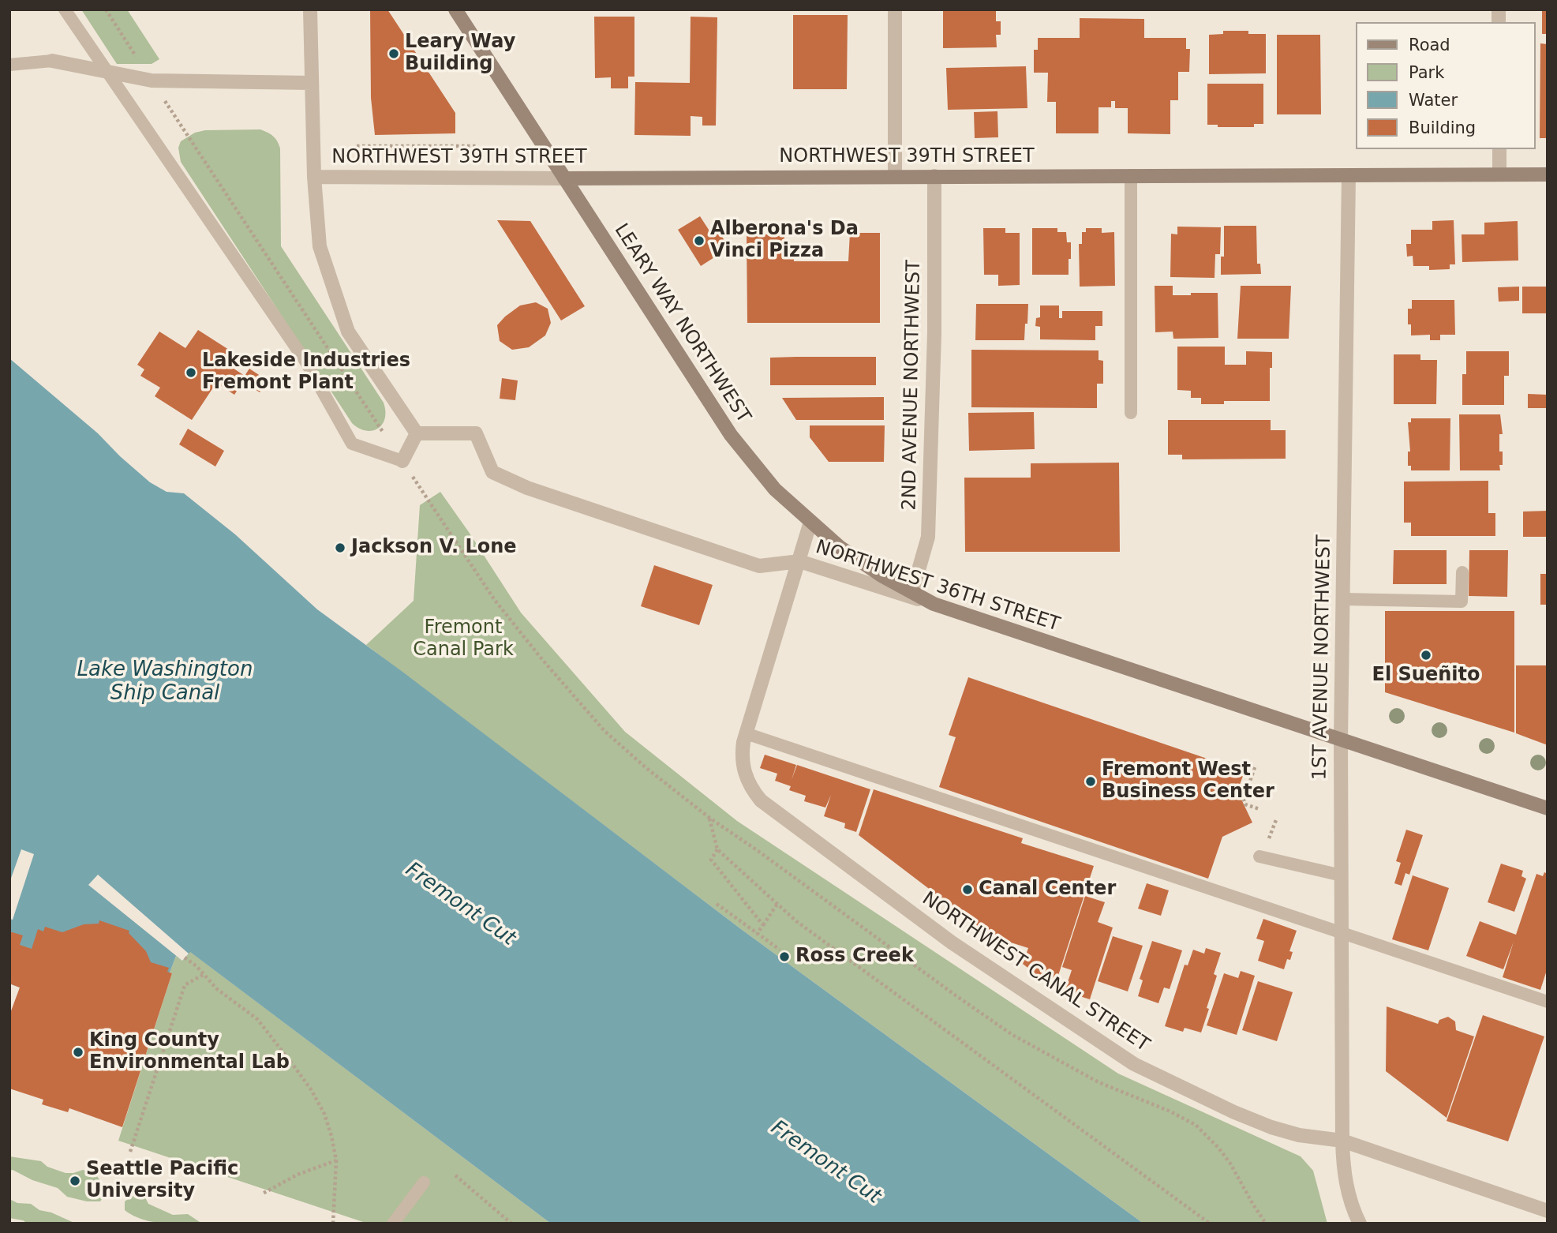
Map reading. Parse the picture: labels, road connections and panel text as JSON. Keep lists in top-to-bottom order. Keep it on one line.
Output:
{"streets":{"main road":["NORTHWEST 39TH STREET","LEARY WAY NORTHWEST","NORTHWEST 36TH STREET"],"street":["2ND AVENUE NORTHWEST","1ST AVENUE NORTHWEST","NORTHWEST CANAL STREET"]},"crossings":[["NORTHWEST 39TH STREET","LEARY WAY NORTHWEST"],["NORTHWEST 39TH STREET","2ND AVENUE NORTHWEST"],["NORTHWEST 39TH STREET","1ST AVENUE NORTHWEST"],["LEARY WAY NORTHWEST","2ND AVENUE NORTHWEST"],["LEARY WAY NORTHWEST","NORTHWEST 36TH STREET"],["NORTHWEST 36TH STREET","1ST AVENUE NORTHWEST"],["1ST AVENUE NORTHWEST","NORTHWEST CANAL STREET"]],"water":["Lake Washington Ship Canal","Fremont Cut"],"parks":["Fremont Canal Park"],"places":["Leary Way Building","Alberona's Da Vinci Pizza","Lakeside Industries Fremont Plant","Jackson V. Lone","El Sueñito","Fremont West Business Center","Canal Center","Ross Creek","King County Environmental Lab","Seattle Pacific University"],"legend":["Road","Park","Water","Building"]}
